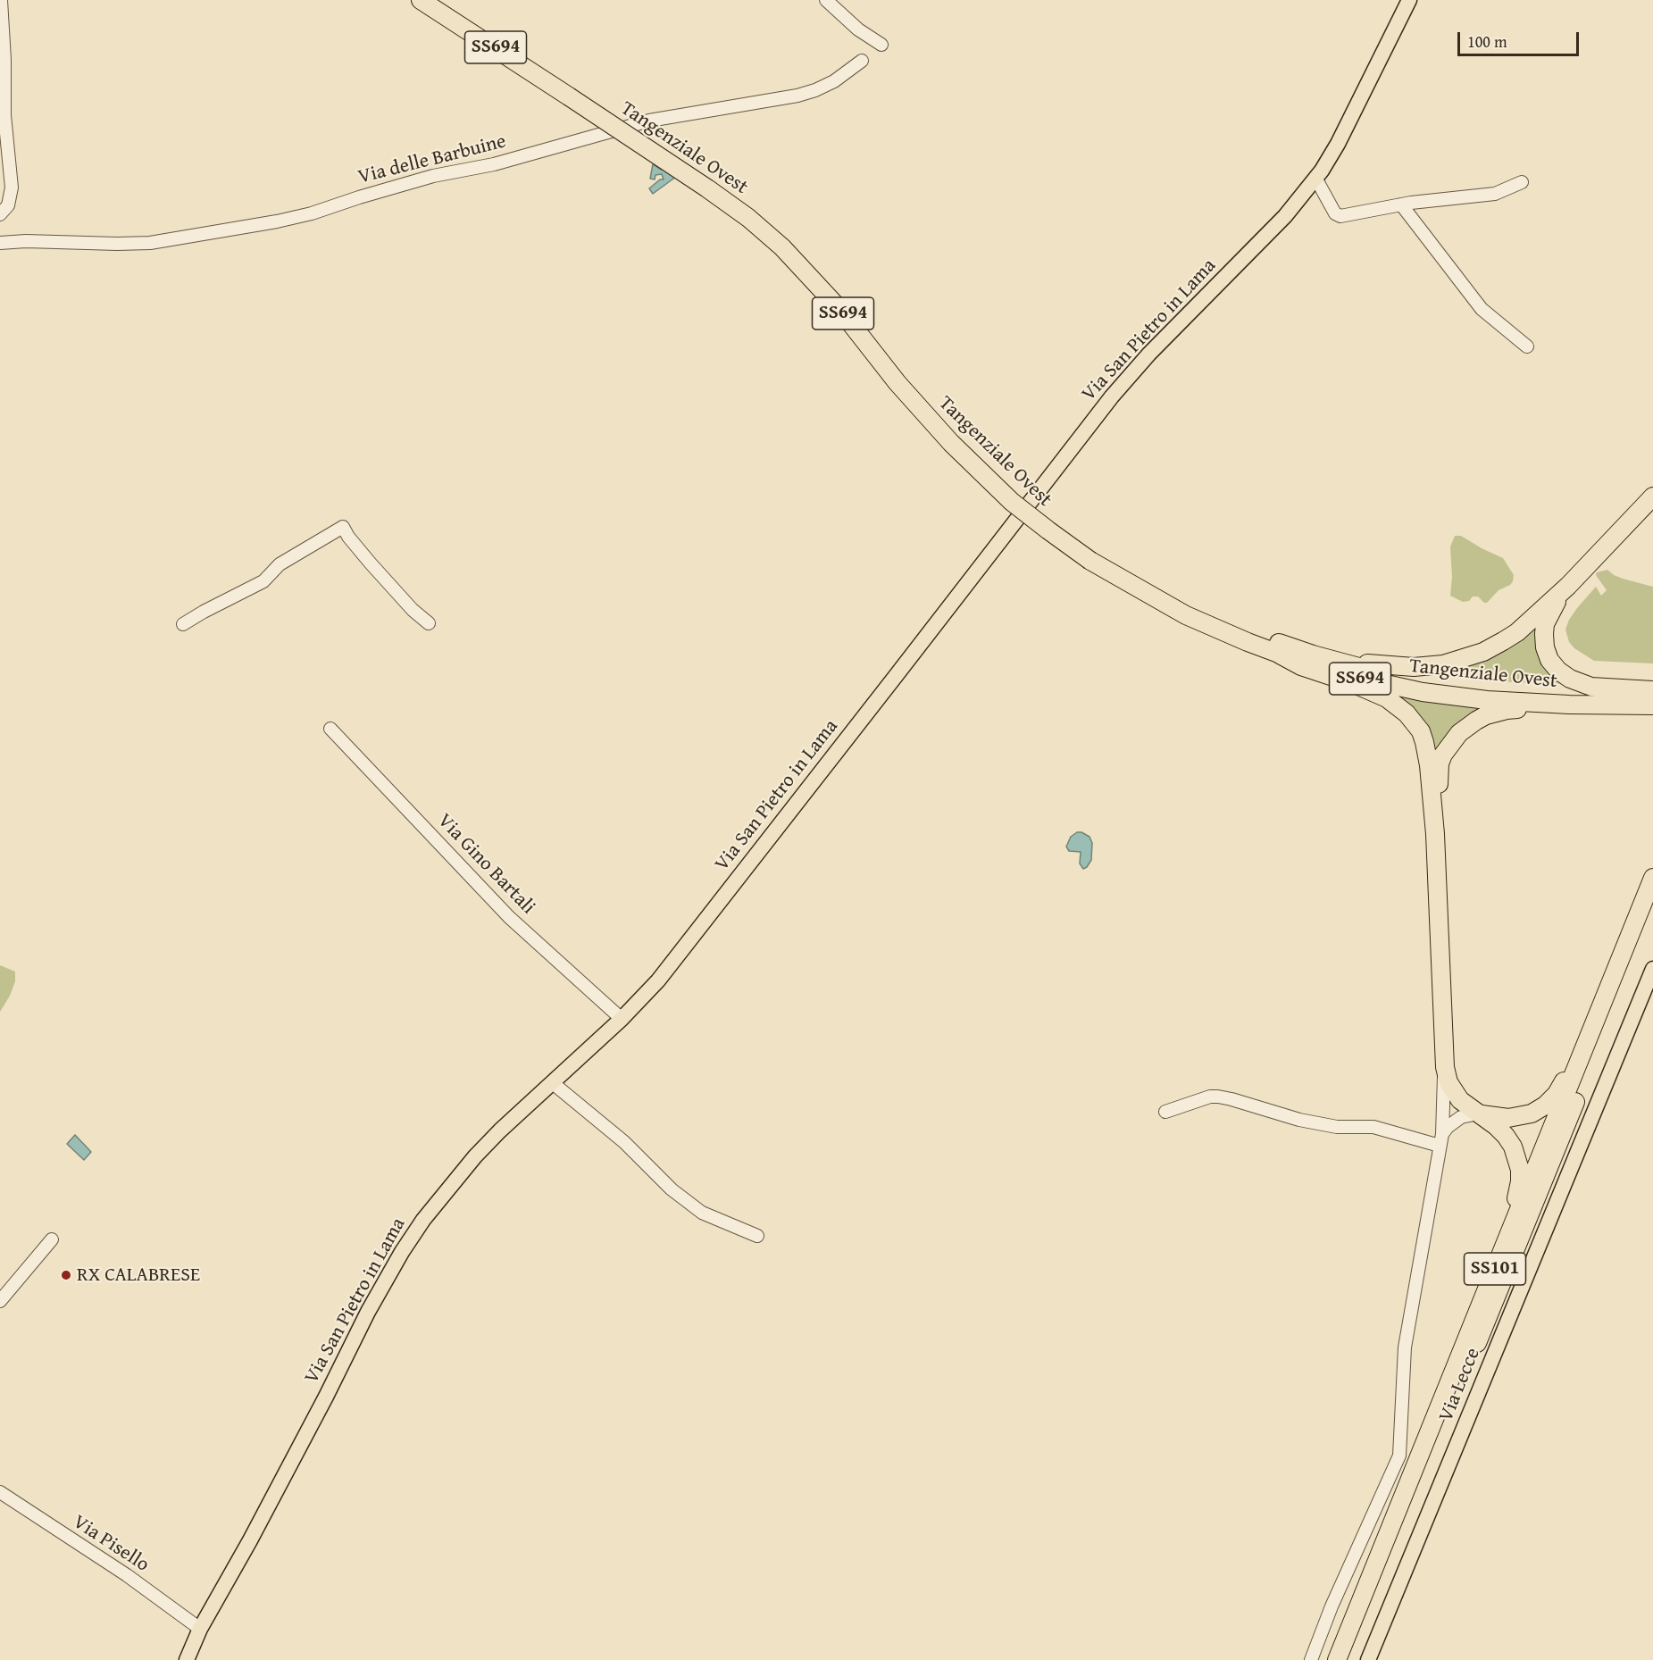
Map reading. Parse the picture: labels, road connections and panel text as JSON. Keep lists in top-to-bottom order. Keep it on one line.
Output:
{"streets":{"highway":["SS694","Tangenziale Ovest","SS101"],"main road":["Via San Pietro in Lama","Via Lecce"],"street":["Via delle Barbuine","Via Gino Bartali","Via Pisello"]},"crossings":[["Via San Pietro in Lama","Via Gino Bartali"],["Via San Pietro in Lama","Via Pisello"]],"places":["RX CALABRESE"],"scale_bar":"100 m"}
